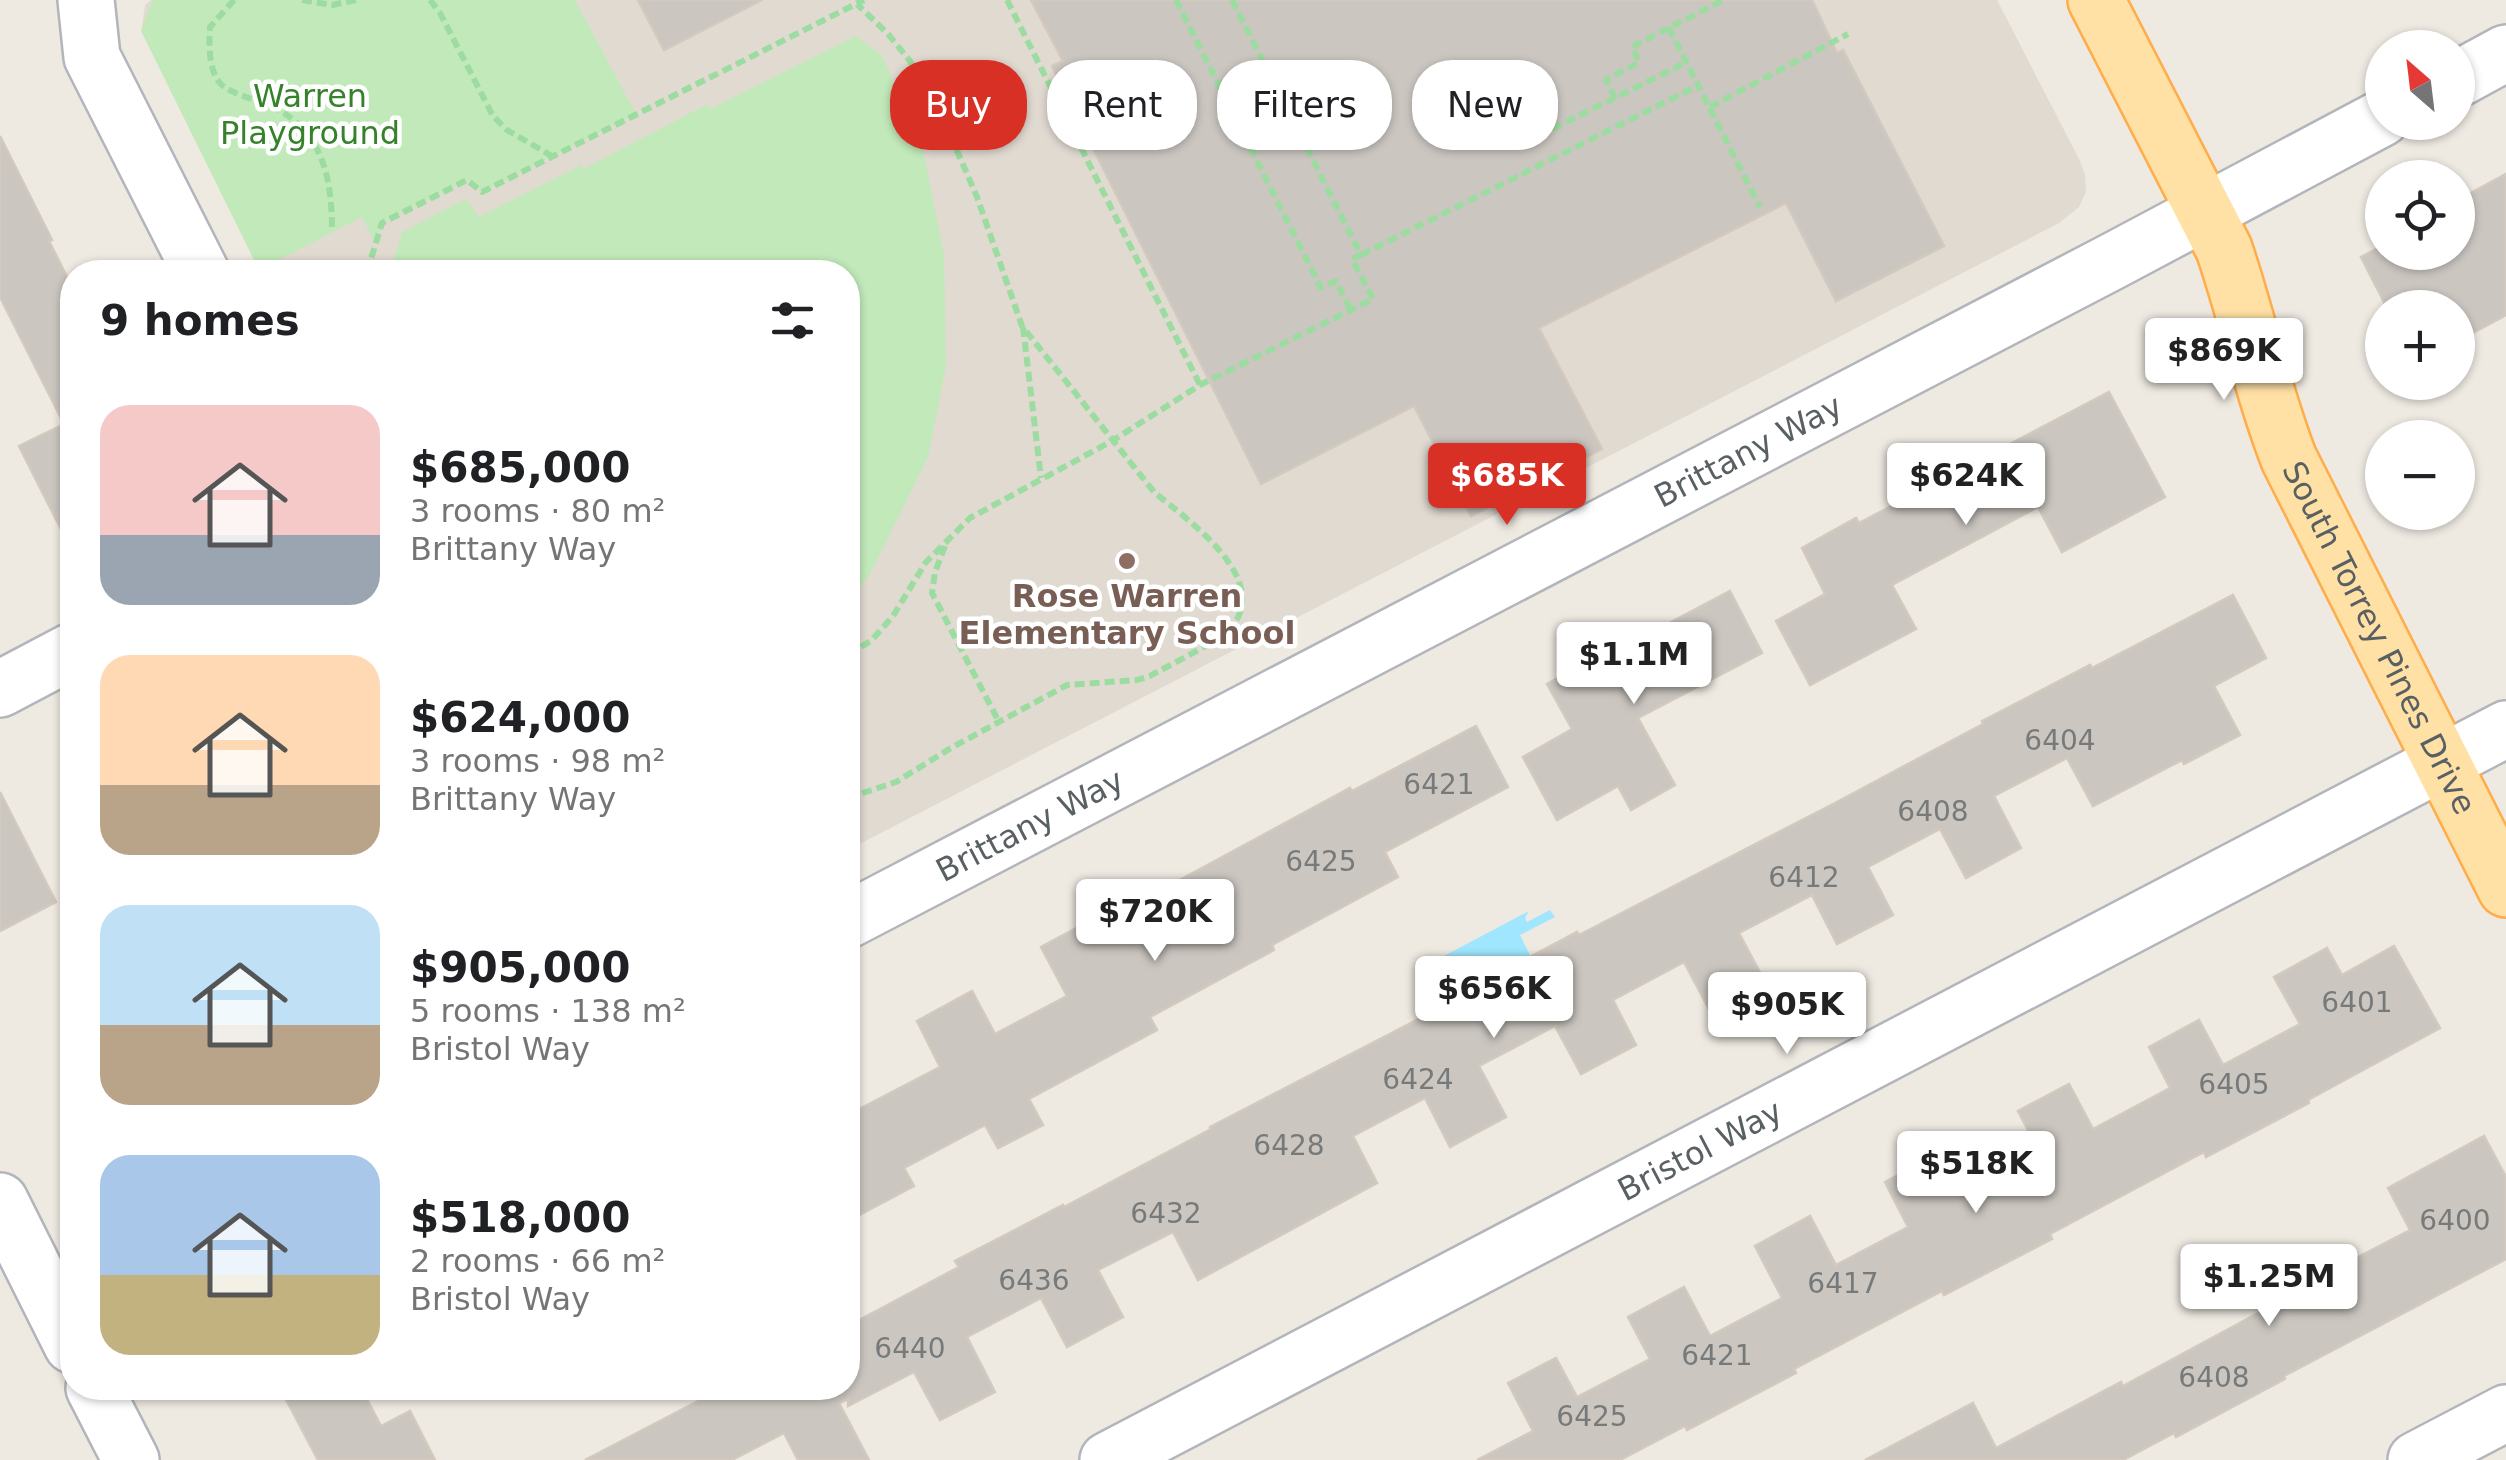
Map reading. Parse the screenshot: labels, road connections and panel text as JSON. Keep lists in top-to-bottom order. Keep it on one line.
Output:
{"streets":{"main road":["South Torrey Pines Drive"],"street":["Brittany Way","Bristol Way"]},"crossings":[["Brittany Way","South Torrey Pines Drive"],["South Torrey Pines Drive","Bristol Way"]],"parks":["Warren Playground"],"places":["Rose Warren Elementary School"],"house_numbers":["6404","6421","6408","6425","6412","6401","6424","6405","6428","6432","6400","6436","6417","6440","6421","6408","6425"],"north":"top left","page":{"map_buttons":["+","−"],"chip":["Buy","Rent","Filters","New"],"heading":"9 homes","price":["$869K","$685K","$624K","$1.1M","$720K","$656K","$905K","$518K","$1.25M"],"list":[{"name":"$685,000","note":"3 rooms · 80 m² · Brittany Way"},{"name":"$624,000","note":"3 rooms · 98 m² · Brittany Way"},{"name":"$905,000","note":"5 rooms · 138 m² · Bristol Way"},{"name":"$518,000","note":"2 rooms · 66 m² · Bristol Way"}]}}
